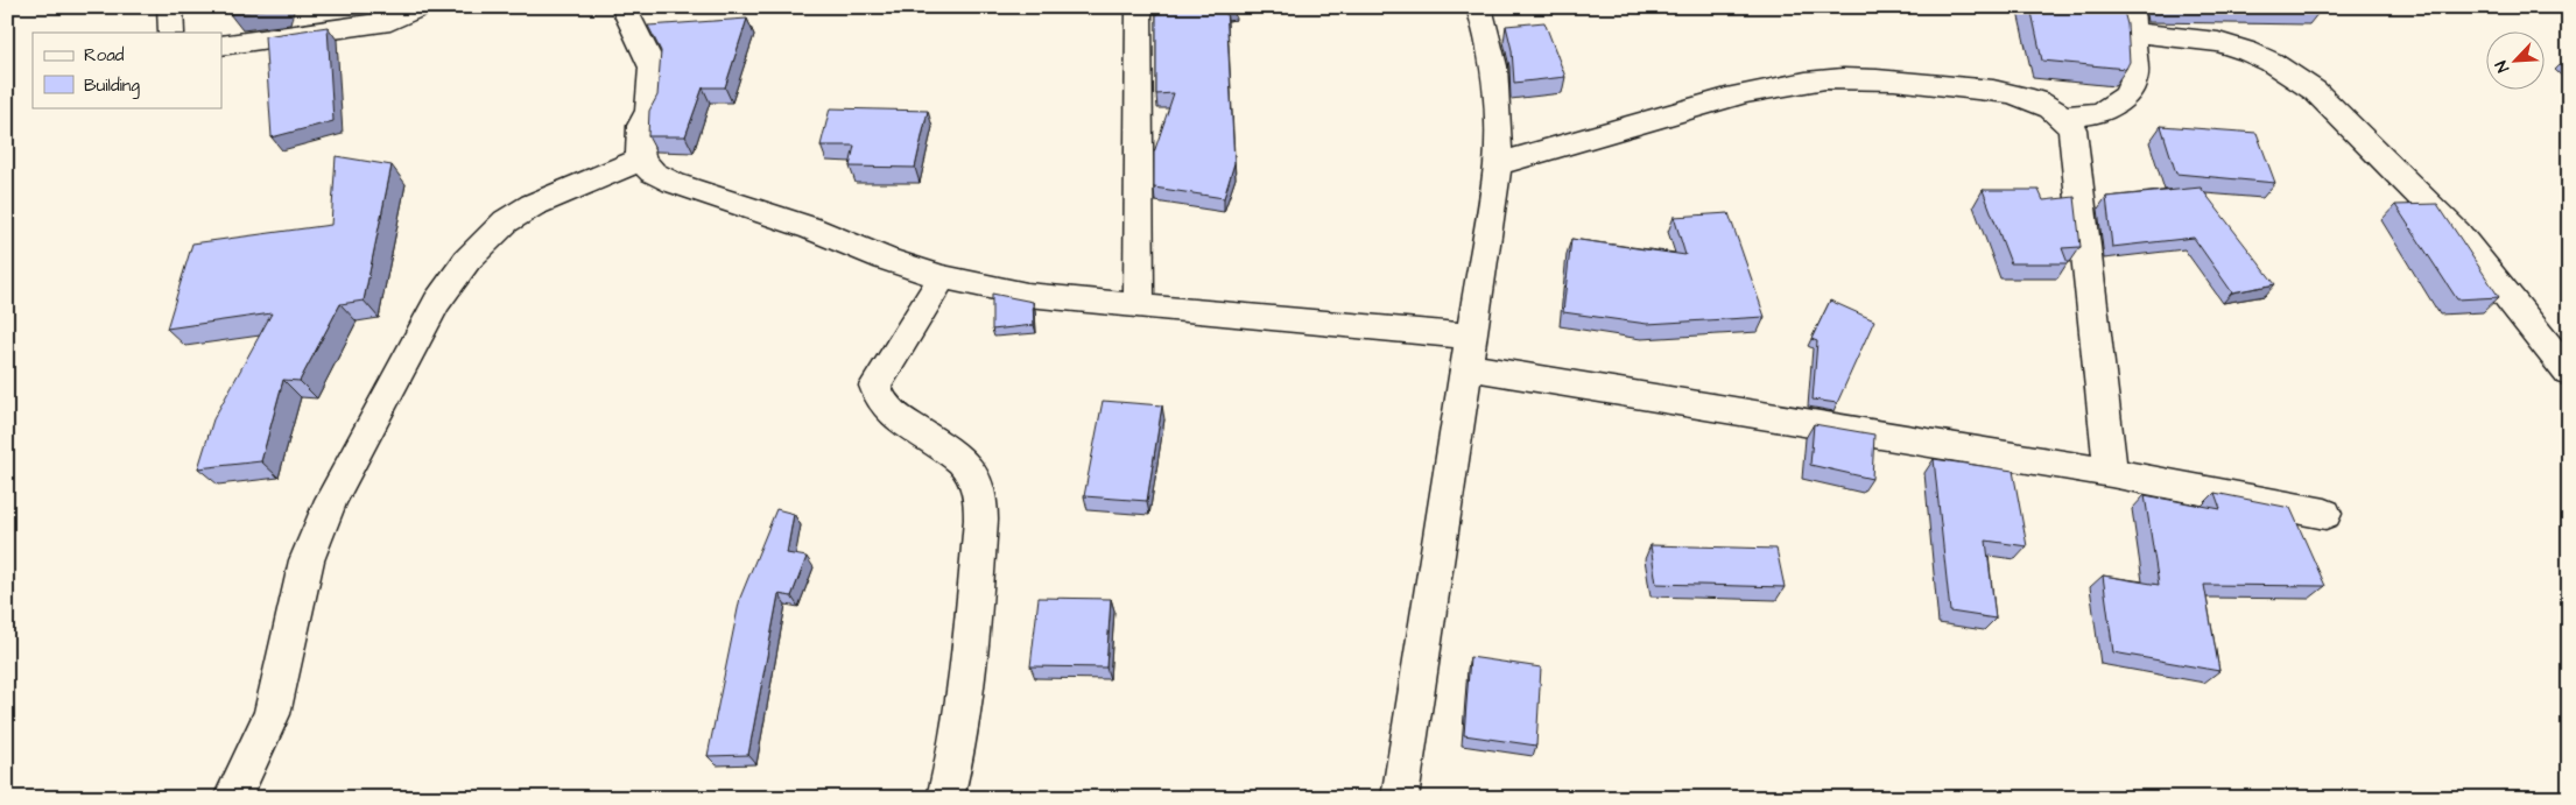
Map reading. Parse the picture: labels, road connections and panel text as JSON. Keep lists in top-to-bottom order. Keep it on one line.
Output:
{"legend":["Road","Building"],"north":"bottom left"}
